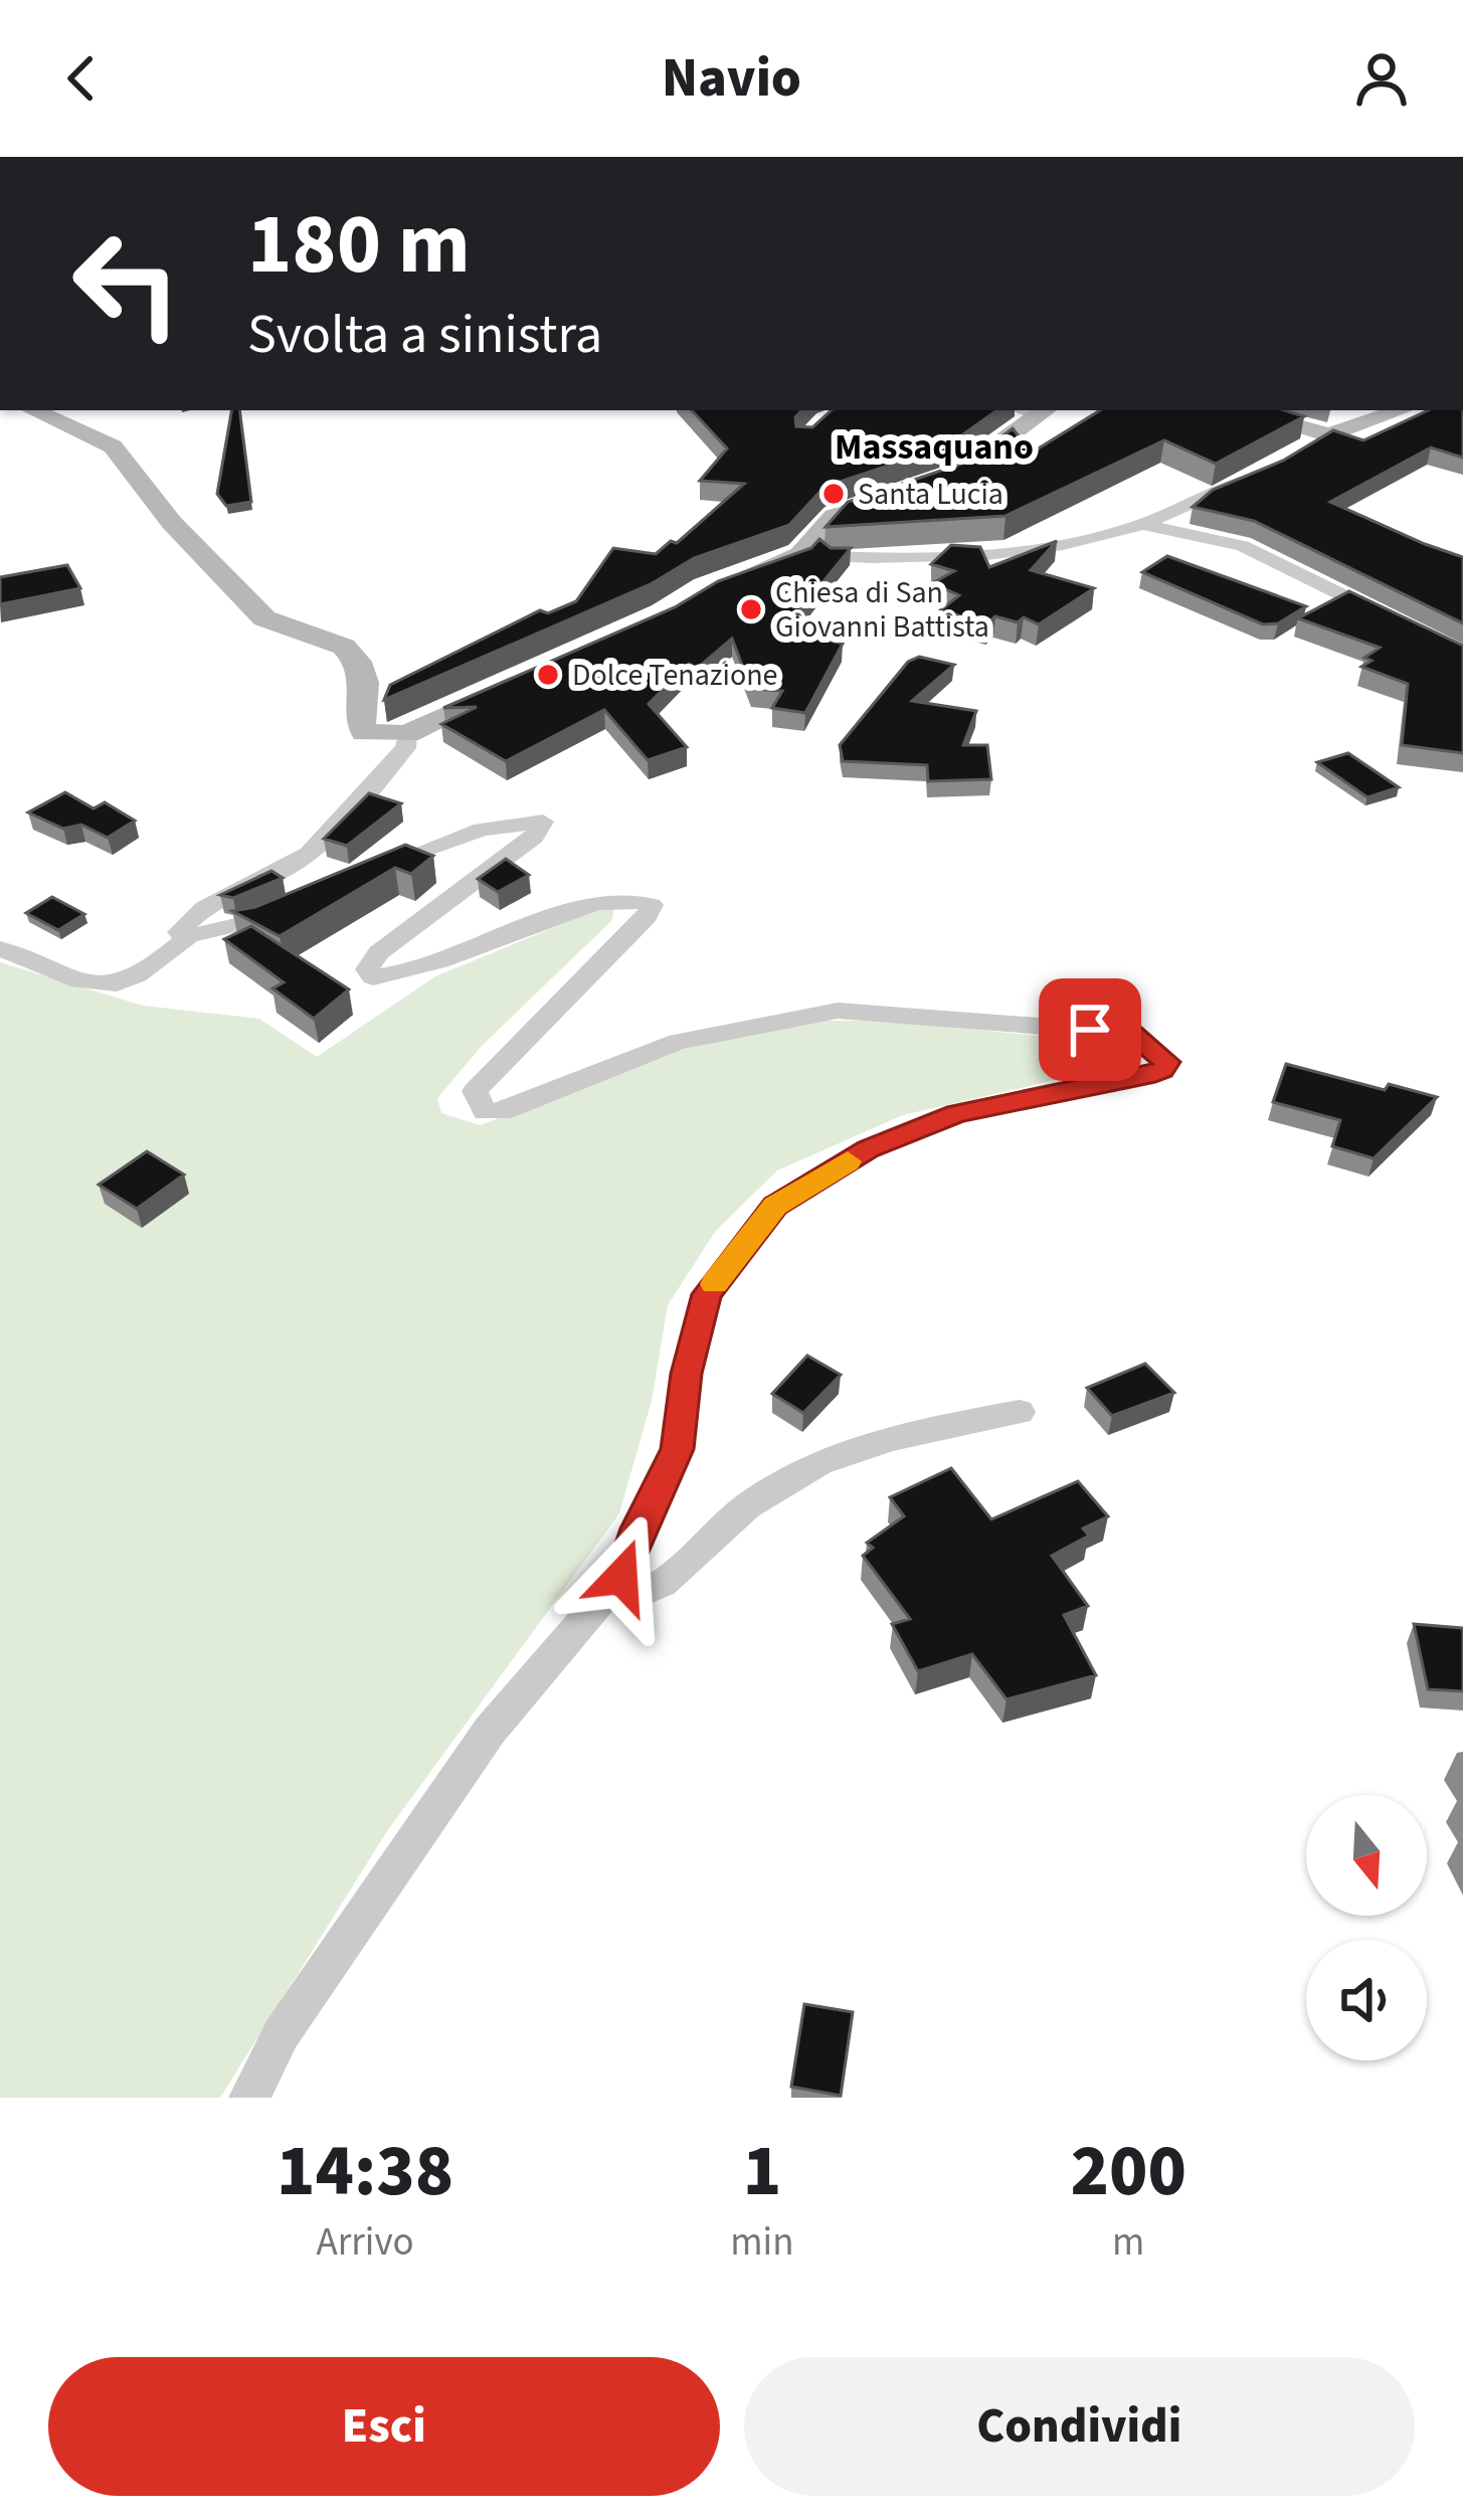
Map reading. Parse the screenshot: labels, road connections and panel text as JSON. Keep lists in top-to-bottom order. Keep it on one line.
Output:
{"districts":["Massaquano"],"places":["Santa Lucia","Chiesa di San Giovanni Battista","Dolce Tenazione"],"north":"bottom","page":{"header":"Navio","turn":["180 m","Svolta a sinistra"],"eta":["14:38","Arrivo","1","min","200","m"],"buttons":["Esci","Condividi"]}}
